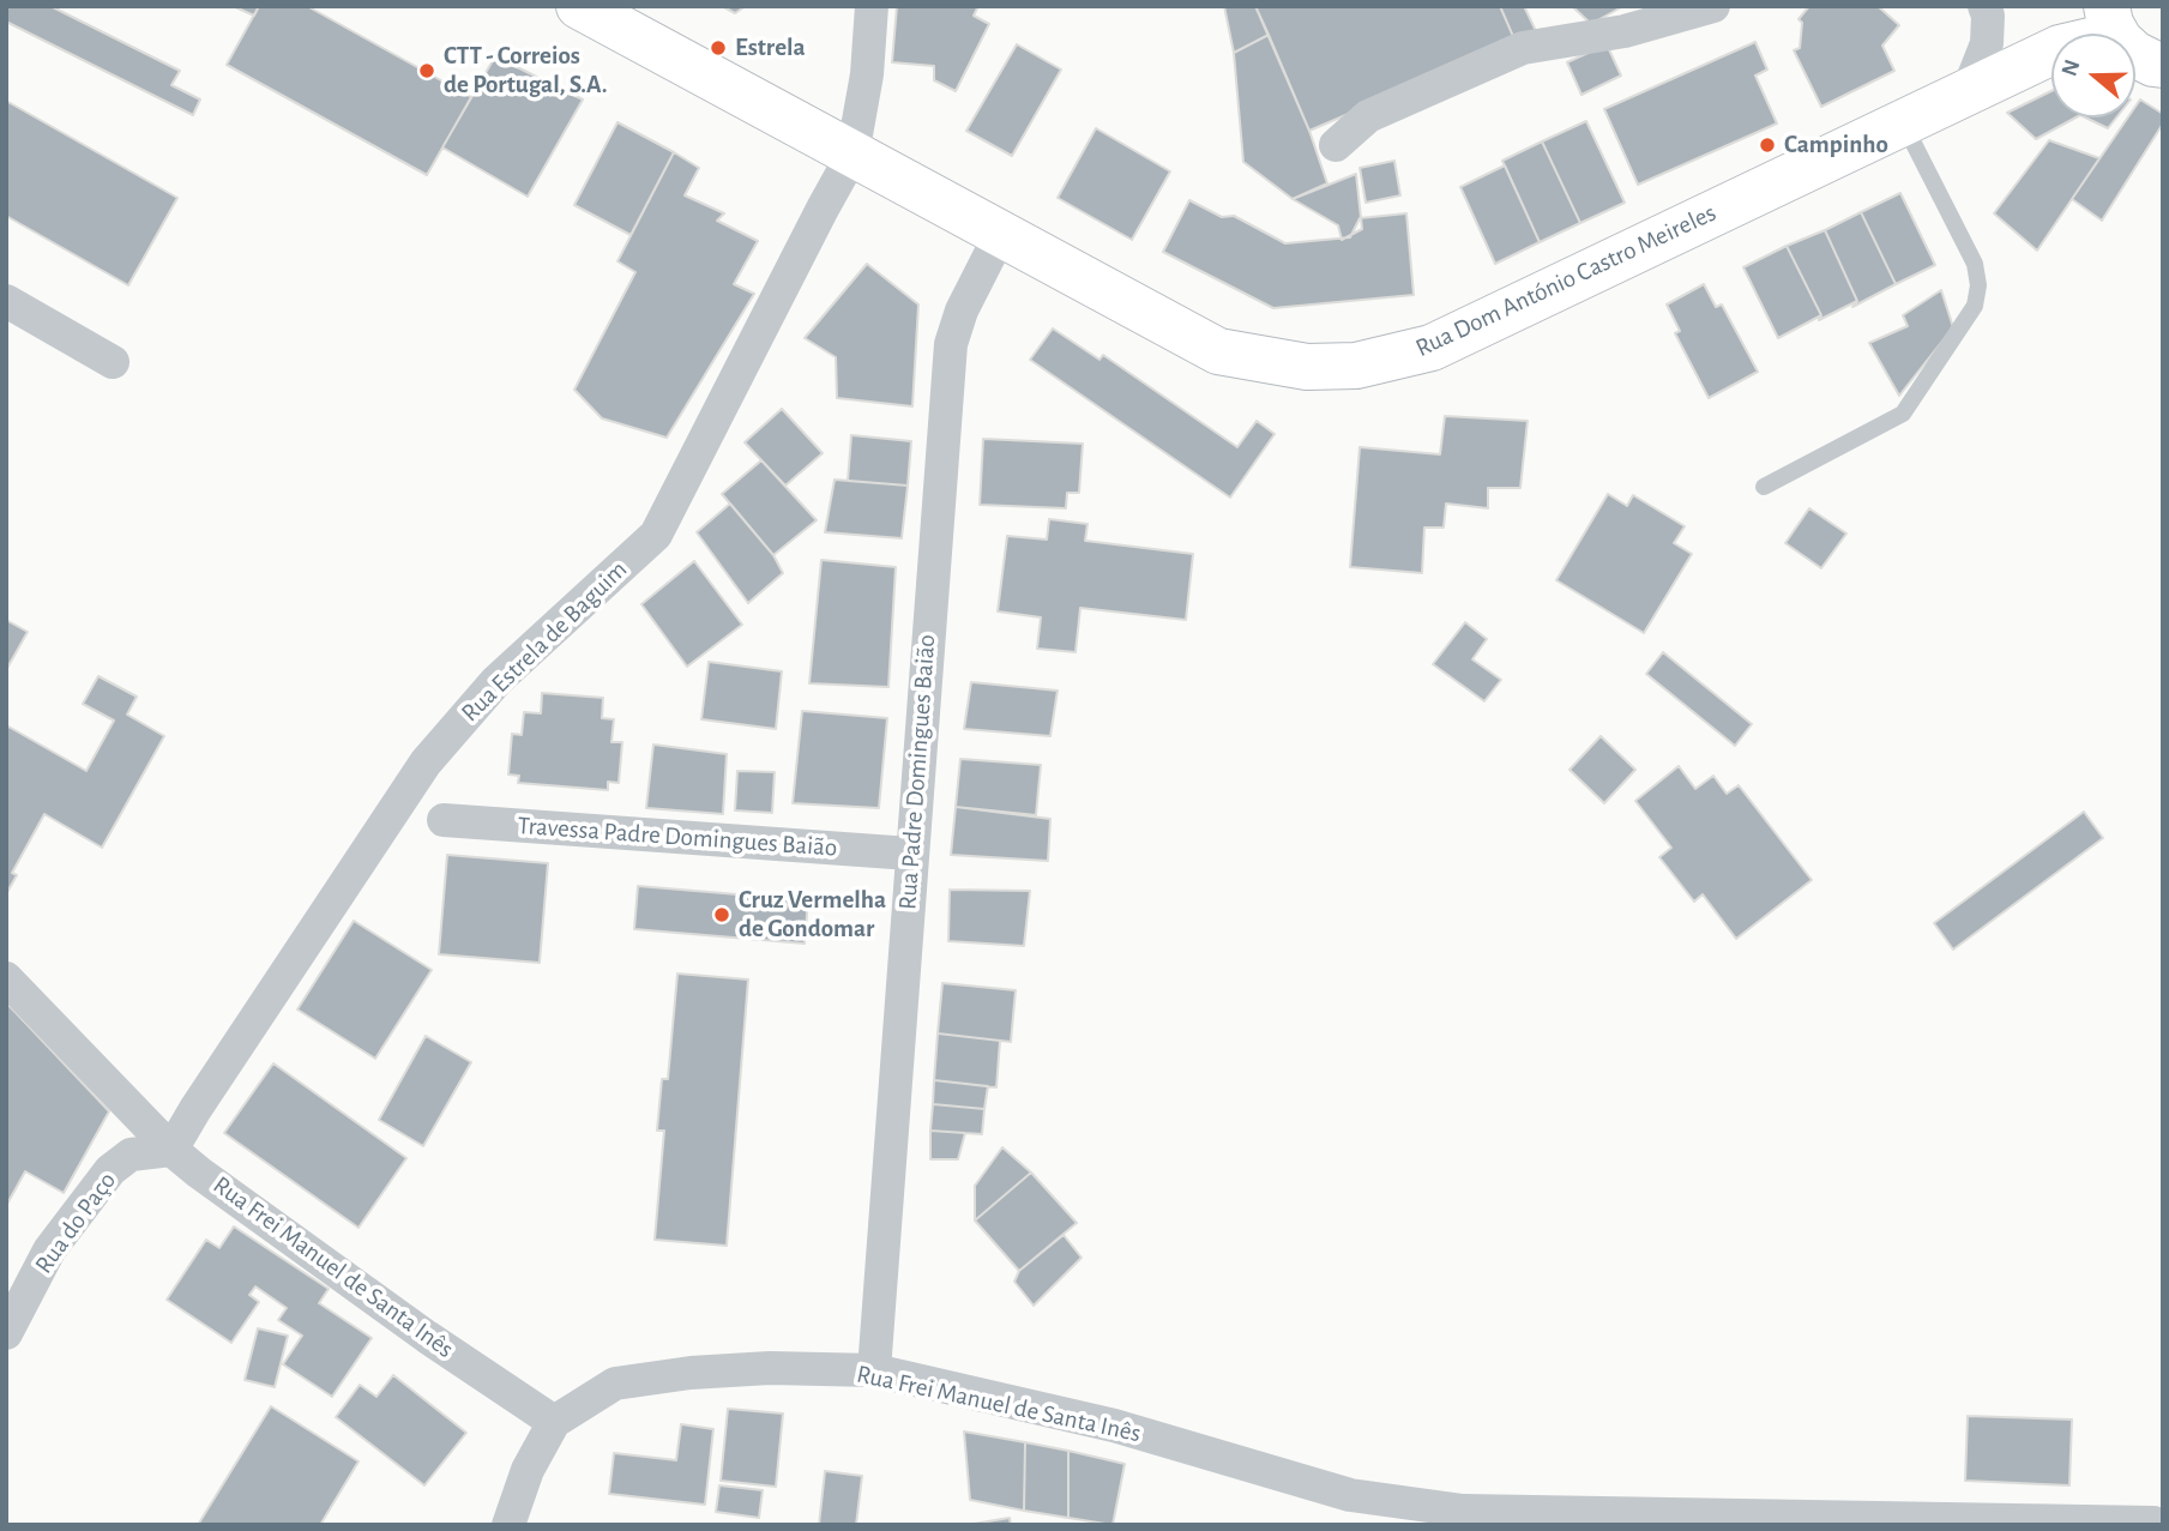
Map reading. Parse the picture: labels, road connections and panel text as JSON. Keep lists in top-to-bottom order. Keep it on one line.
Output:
{"streets":{"main road":["Rua Dom António Castro Meireles"],"street":["Rua Estrela de Baguim","Rua Padre Domingues Baião","Travessa Padre Domingues Baião","Rua do Paço","Rua Frei Manuel de Santa Inês"]},"crossings":[["Rua Dom António Castro Meireles","Rua Estrela de Baguim"],["Rua Dom António Castro Meireles","Rua Padre Domingues Baião"],["Rua Estrela de Baguim","Rua do Paço"],["Rua Estrela de Baguim","Rua Frei Manuel de Santa Inês"],["Rua Padre Domingues Baião","Travessa Padre Domingues Baião"],["Rua Padre Domingues Baião","Rua Frei Manuel de Santa Inês"],["Rua do Paço","Rua Frei Manuel de Santa Inês"]],"places":["Estrela","CTT - Correios de Portugal, S.A.","Campinho","Cruz Vermelha de Gondomar"],"north":"left"}
